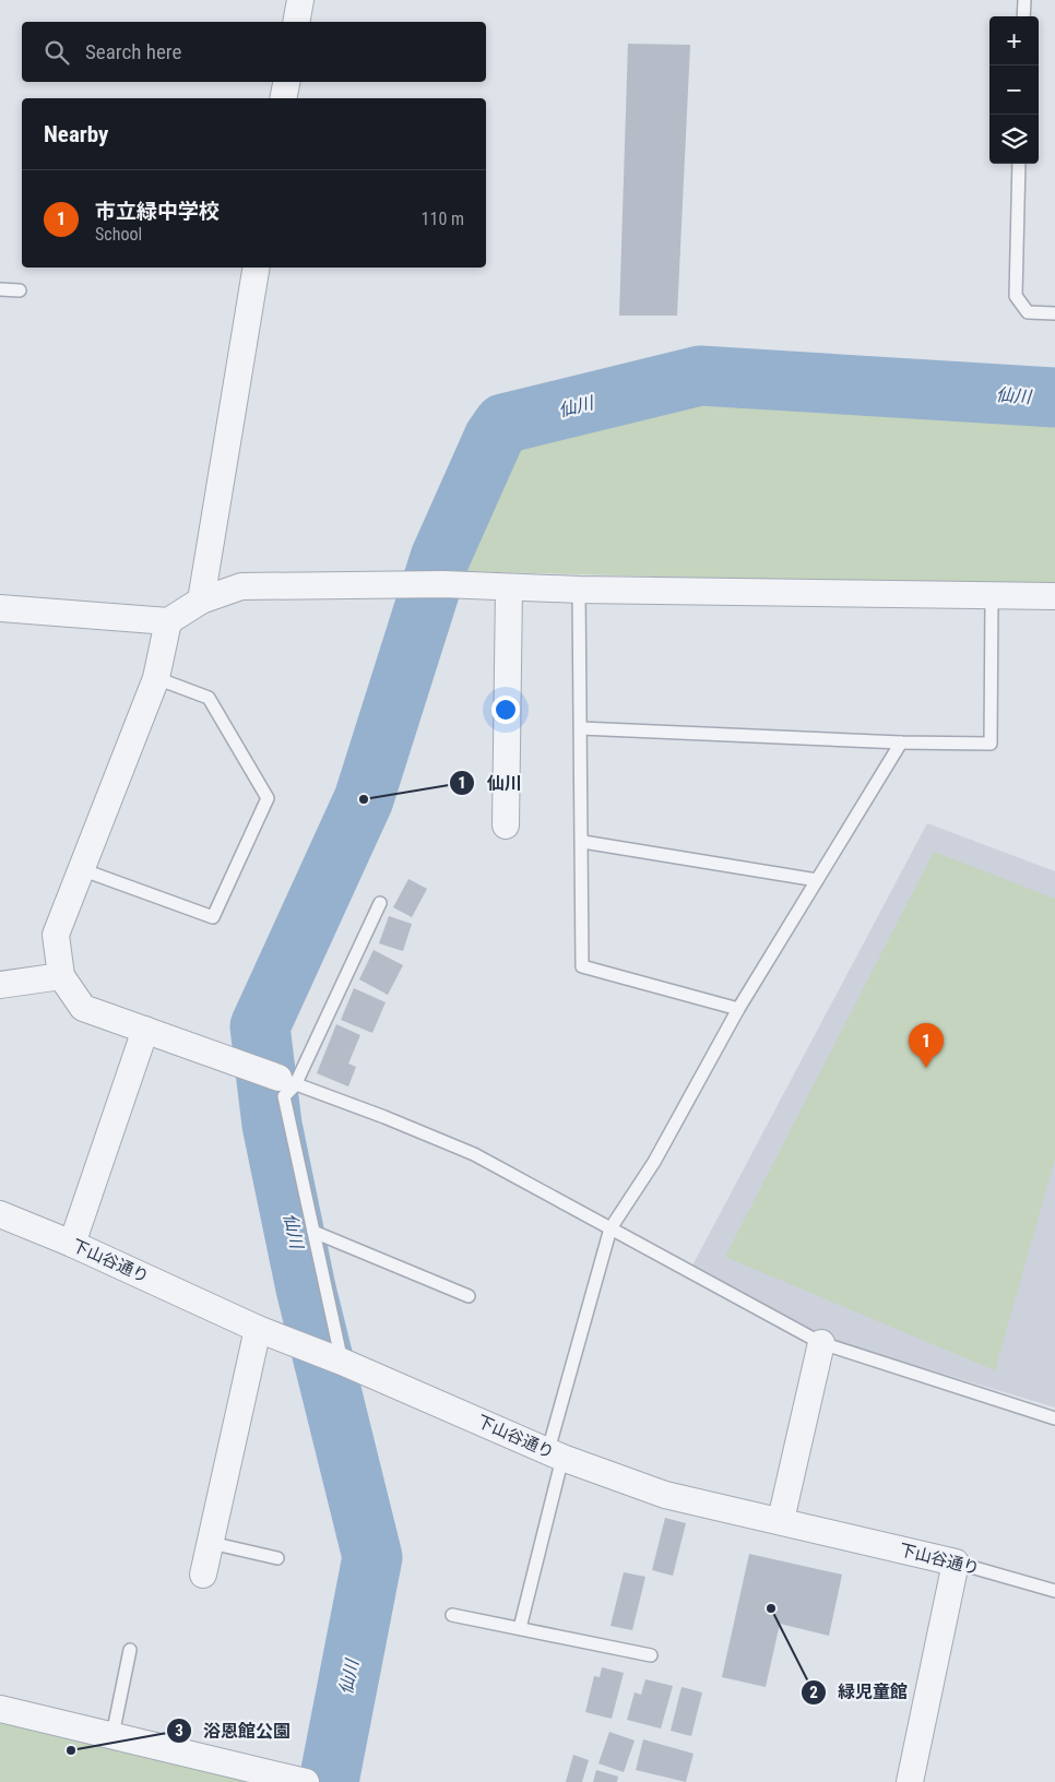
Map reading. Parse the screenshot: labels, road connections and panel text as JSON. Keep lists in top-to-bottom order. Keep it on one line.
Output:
{"streets":{"street":["下山谷通り"]},"water":["仙川"],"places":["仙川","緑児童館","浴恩館公園"],"page":{"map_buttons":["+","−"],"search":"Search here","heading":"Nearby","list":[{"mark":"1","name":"市立緑中学校","note":"School","value":"110 m"}],"pins":"1"}}
